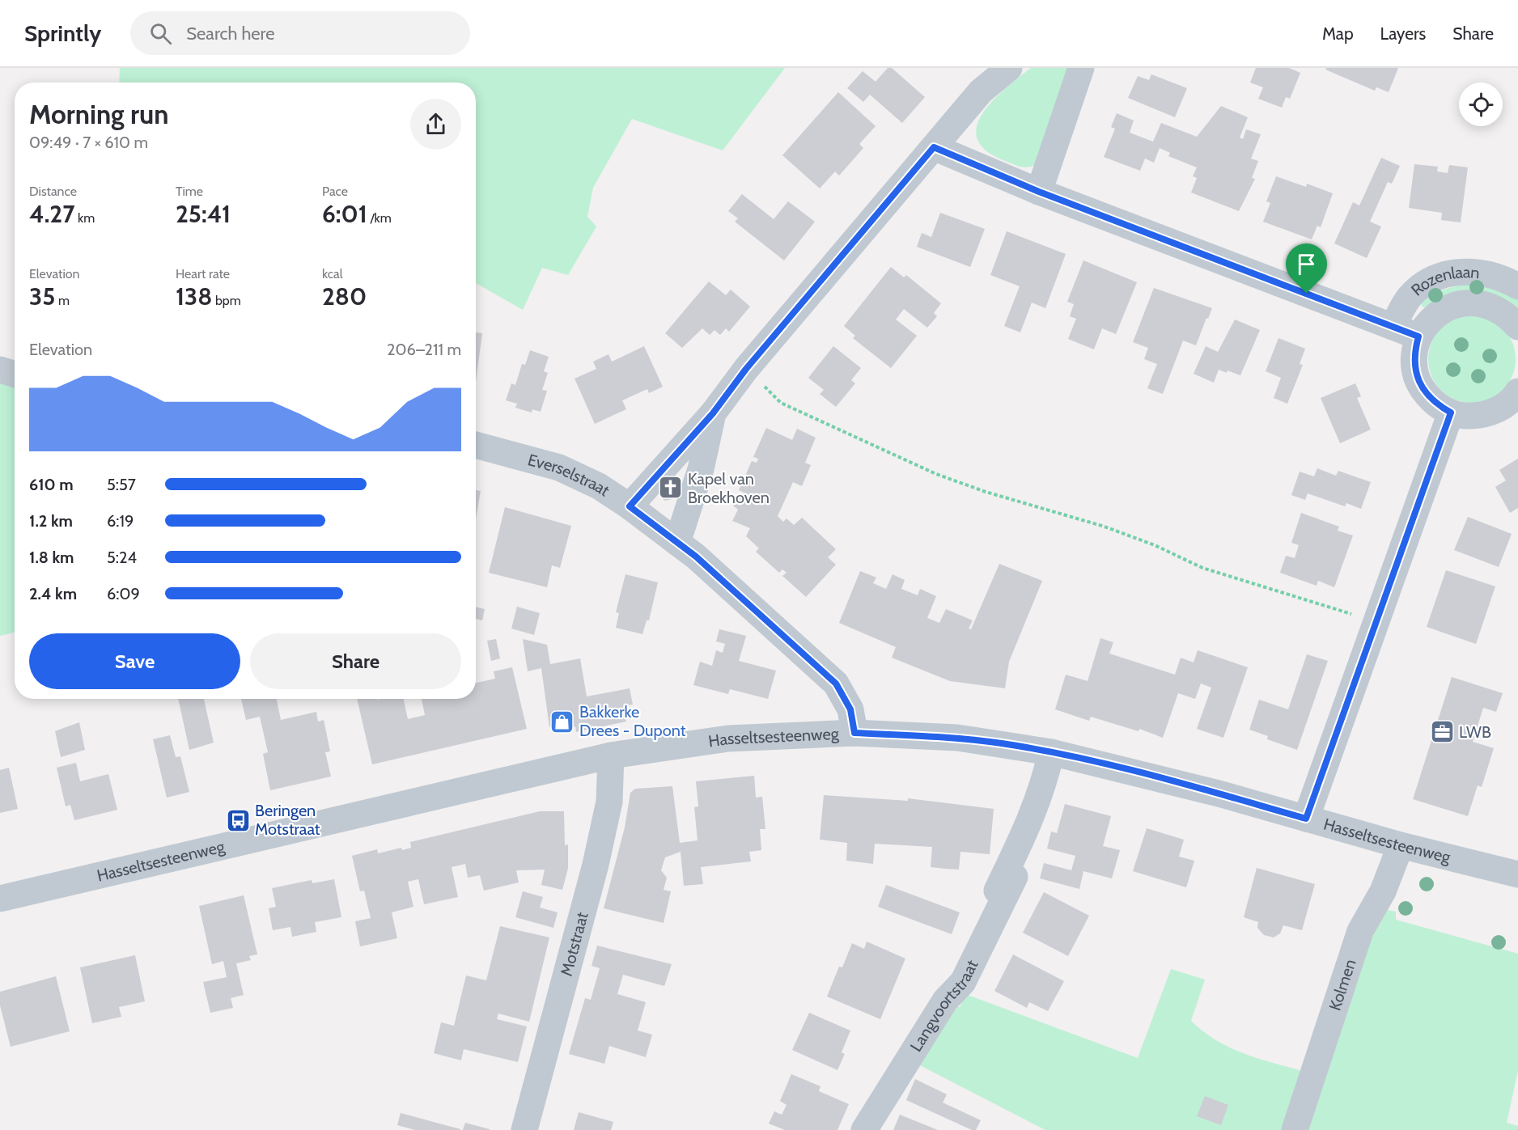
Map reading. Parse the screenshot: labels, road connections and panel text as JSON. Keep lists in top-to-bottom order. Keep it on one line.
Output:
{"streets":{"street":["Rozenlaan","Everselstraat","Hasseltsesteenweg","Motstraat","Kolmen","Langvoortstraat"]},"crossings":[["Everselstraat","Hasseltsesteenweg"],["Hasseltsesteenweg","Motstraat"],["Hasseltsesteenweg","Kolmen"],["Hasseltsesteenweg","Langvoortstraat"]],"places":{"church":["Kapel van Broekhoven"],"shop":["Bakkerke Drees - Dupont"],"office":["LWB"],"bus stop":["Beringen Motstraat"]},"page":{"header":"Sprintly","search":"Search here","nav":["Map","Layers","Share"],"heading":["Morning run","09:49 · 7 × 610 m"],"stats":[["Distance","4.27 km"],["Time","25:41"],["Pace","6:01 /km"],["Elevation","35 m"],["Heart rate","138 bpm"],["kcal","280"]],"chart":["Elevation","206–211 m"],"list":[{"name":"610 m","note":"5:57"},{"name":"1.2 km","note":"6:19"},{"name":"1.8 km","note":"5:24"},{"name":"2.4 km","note":"6:09"}],"buttons":["Save","Share"]}}
